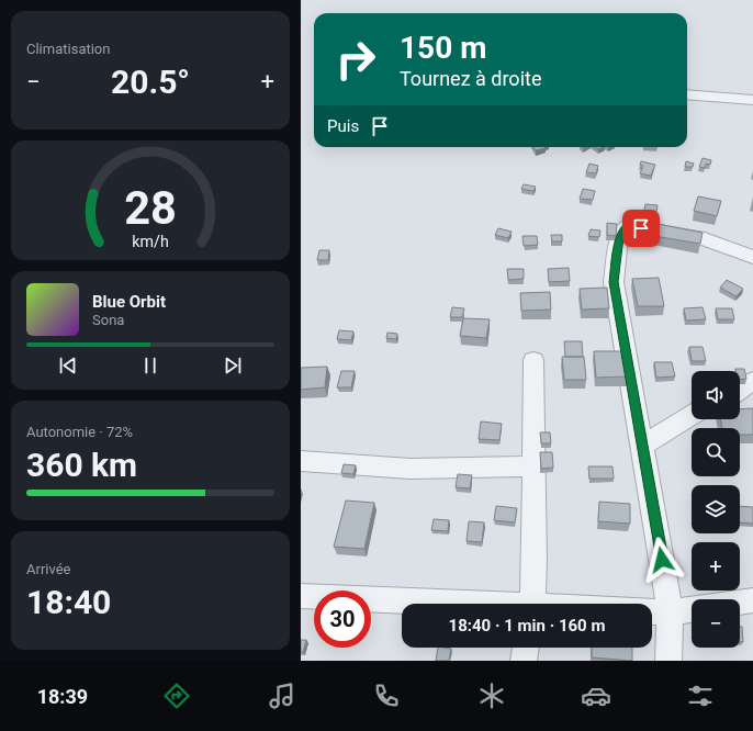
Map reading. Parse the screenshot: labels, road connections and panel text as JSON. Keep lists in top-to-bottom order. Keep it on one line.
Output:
{"page":{"tile":["Climatisation",["Autonomie · 72%","360 km"],["Arrivée","18:40"]],"turn":["150 m","Tournez à droite"],"heat":["−","20.5°","+"],"then":"Puis","song":["Blue Orbit","Sona"],"map_buttons":["+","−"],"limit":"30","trip":"18:40 · 1 min · 160 m","tabs":"18:39","gauge":["28","km/h"]}}
